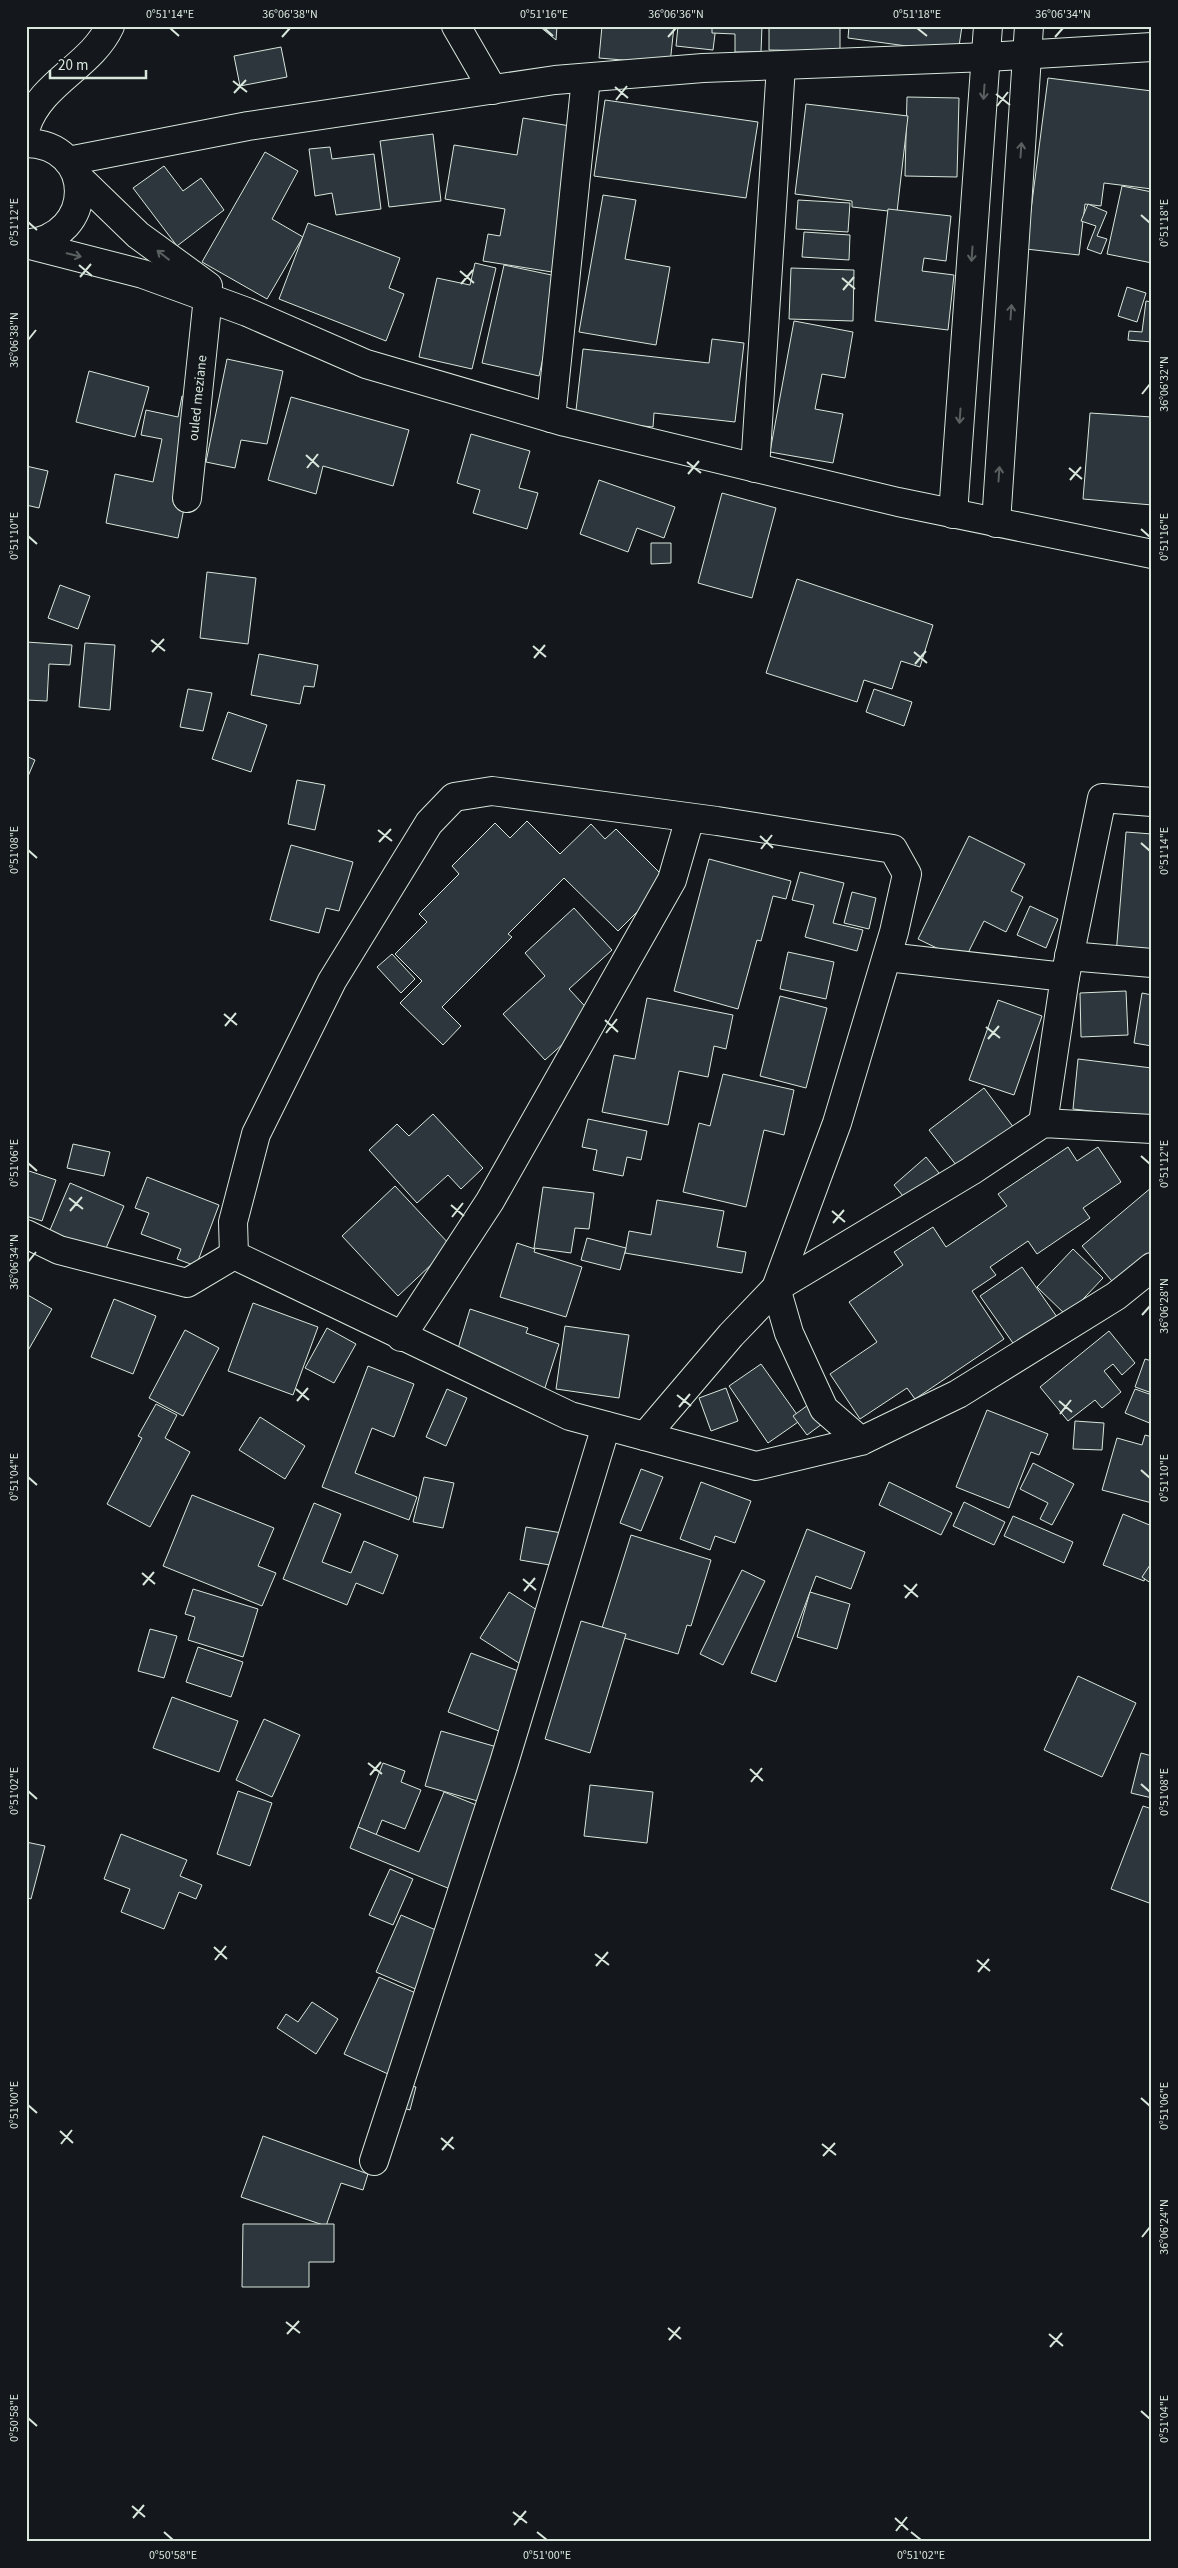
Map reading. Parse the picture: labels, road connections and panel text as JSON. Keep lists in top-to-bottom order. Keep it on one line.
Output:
{"streets":{"street":["ouled meziane"]},"scale_bar":"20 m","coordinates":["0°51'14\"E","36°06'38\"N","0°51'16\"E","36°06'36\"N","0°51'18\"E","36°06'34\"N","0°51'12\"E","36°06'32\"N","0°51'10\"E","0°51'08\"E","0°51'06\"E","36°06'28\"N","0°51'04\"E","0°51'02\"E","0°51'00\"E","36°06'24\"N","0°50'58\"E"]}
